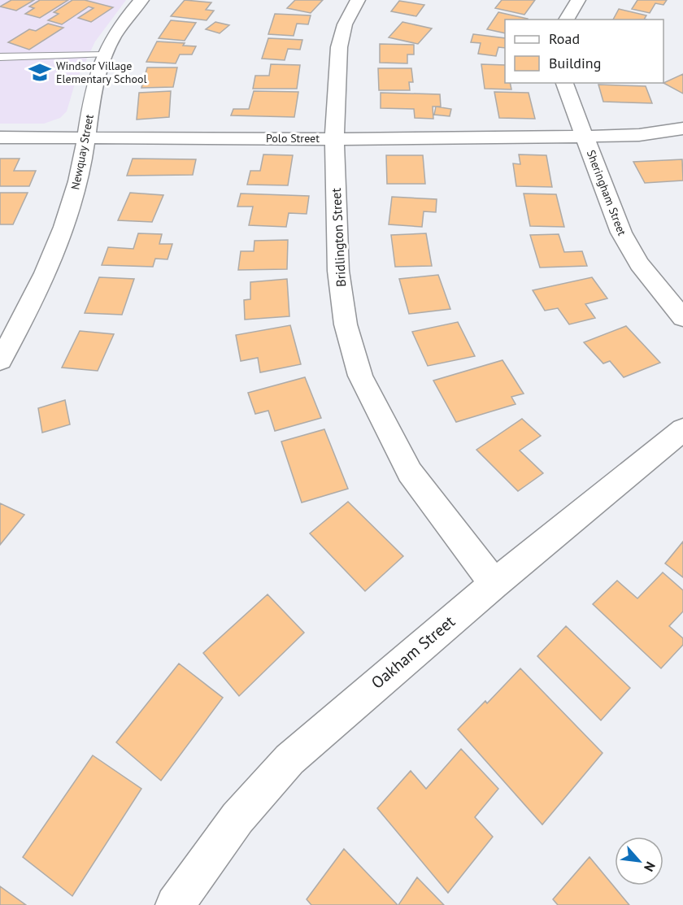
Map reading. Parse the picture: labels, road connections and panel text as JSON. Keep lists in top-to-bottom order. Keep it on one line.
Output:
{"streets":{"street":["Polo Street","Newquay Street","Sheringham Street","Bridlington Street","Oakham Street"]},"crossings":[["Polo Street","Newquay Street"],["Polo Street","Sheringham Street"],["Polo Street","Bridlington Street"],["Bridlington Street","Oakham Street"]],"places":{"school or university":["Windsor Village Elementary School"]},"legend":["Road","Building"],"north":"bottom right"}
